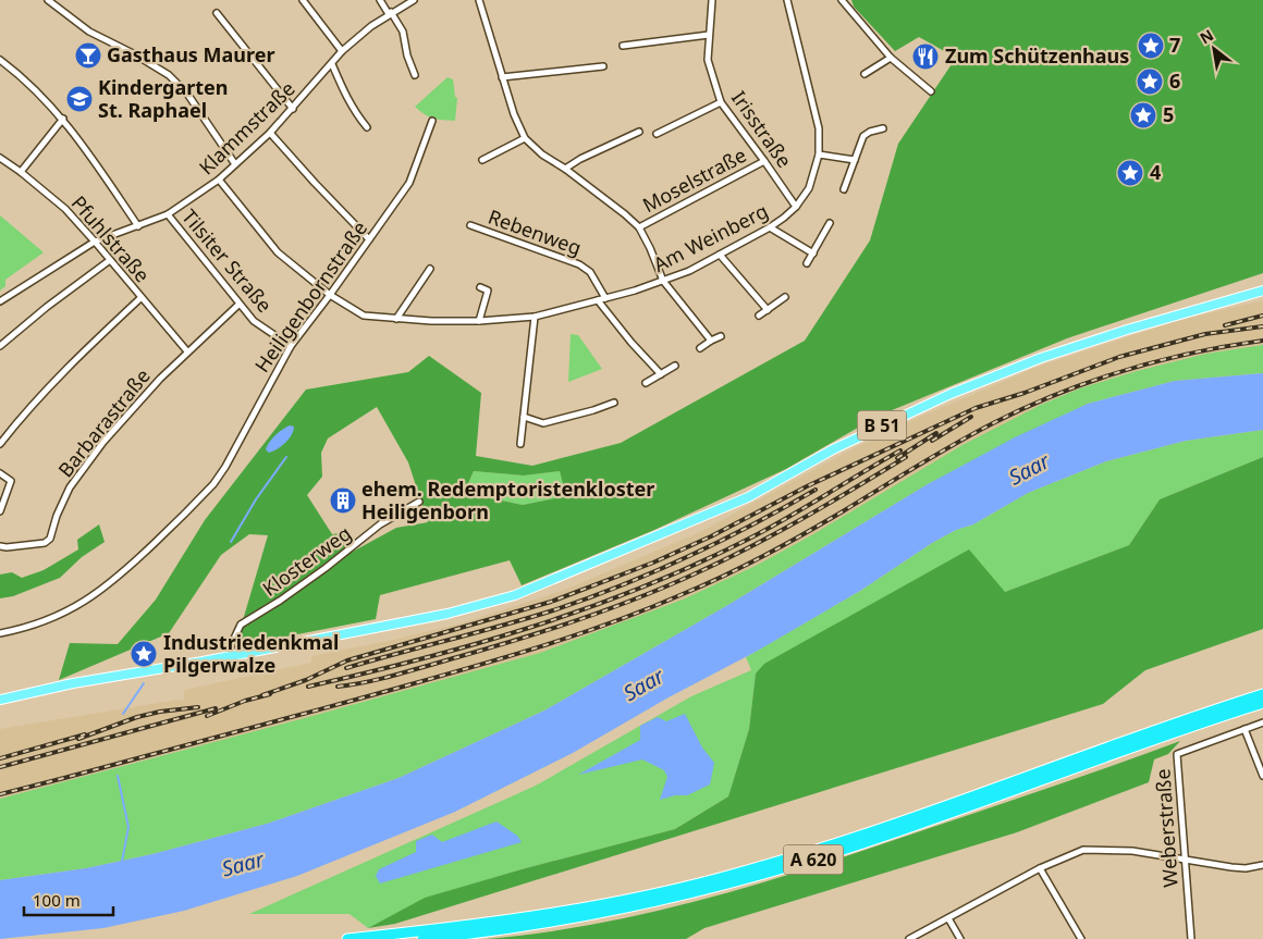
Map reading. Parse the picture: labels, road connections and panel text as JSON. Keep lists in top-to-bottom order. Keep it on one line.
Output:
{"streets":{"highway":["A 620"],"main road":["B 51"],"street":["Klammstraße","Irisstraße","Moselstraße","Rebenweg","Am Weinberg","Pfuhlstraße","Tilsiter Straße","Heiligenbornstraße","Barbarastraße","Klosterweg","Weberstraße"]},"crossings":[["Klammstraße","Am Weinberg"],["Klammstraße","Pfuhlstraße"],["Klammstraße","Tilsiter Straße"],["Irisstraße","Moselstraße"],["Irisstraße","Am Weinberg"],["Rebenweg","Am Weinberg"],["Am Weinberg","Heiligenbornstraße"],["Pfuhlstraße","Barbarastraße"],["Tilsiter Straße","Heiligenbornstraße"],["Tilsiter Straße","Barbarastraße"],["B 51","Klosterweg"]],"water":["Saar"],"places":{"place":["7","6","5","4","Industriedenkmal Pilgerwalze"],"bar":["Gasthaus Maurer"],"restaurant":["Zum Schützenhaus"],"school or university":["Kindergarten St. Raphael"],"building":["ehem. Redemptoristenkloster Heiligenborn"]},"scale_bar":"100 m","north":"top left"}
